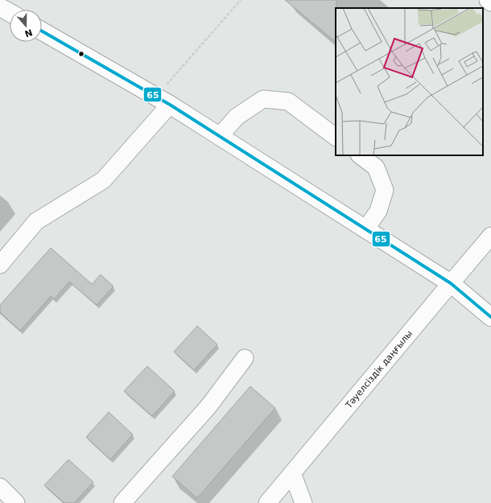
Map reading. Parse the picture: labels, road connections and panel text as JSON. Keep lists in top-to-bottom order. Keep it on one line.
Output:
{"streets":{"street":["Тәуелсіздік даңғылы"]},"lines":["transit line 65"],"north":"bottom"}
